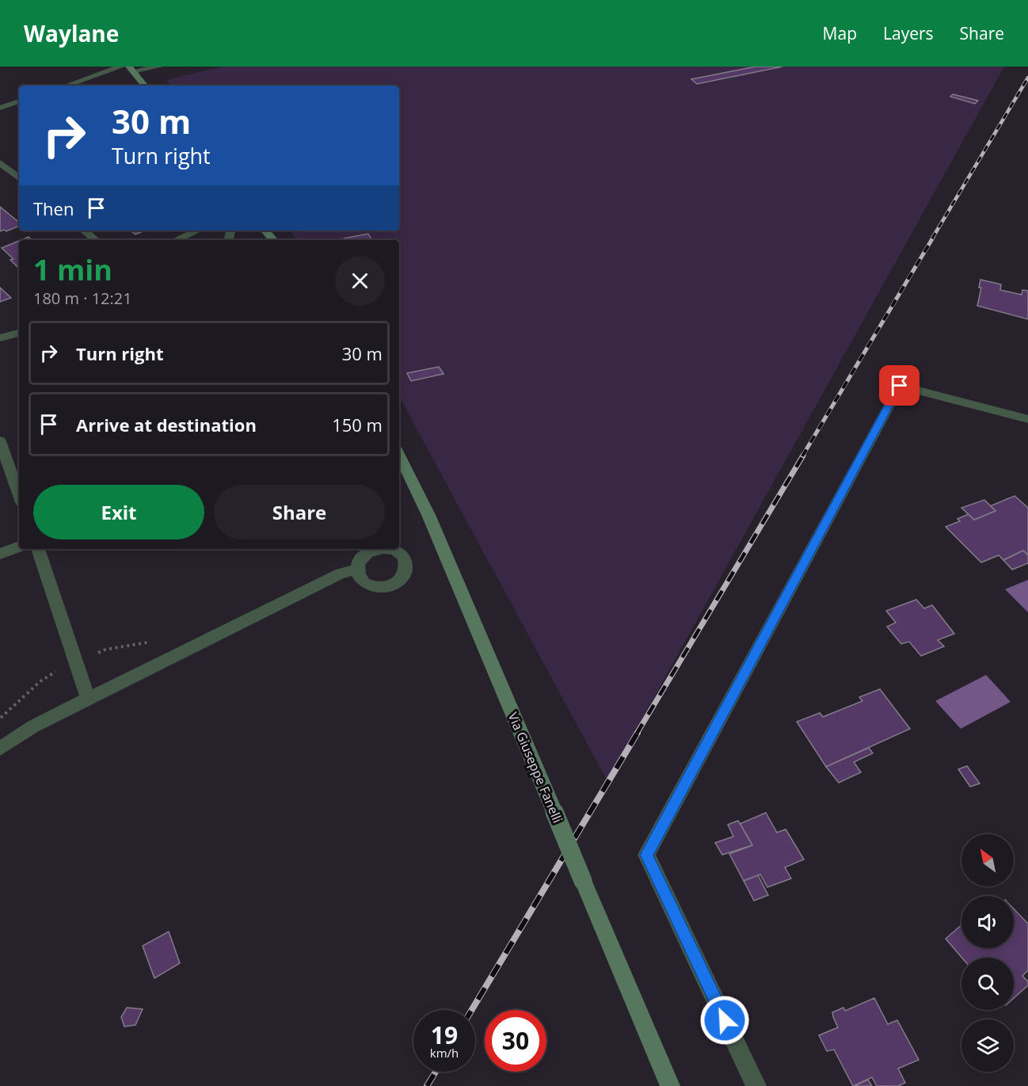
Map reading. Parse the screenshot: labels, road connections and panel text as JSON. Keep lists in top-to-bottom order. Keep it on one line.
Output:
{"streets":{"main road":["Via Giuseppe Fanelli"]},"north":"top left","page":{"header":"Waylane","nav":["Map","Layers","Share"],"turn":["30 m","Turn right"],"then":"Then","heading":["1 min","180 m · 12:21"],"list":[{"name":"Turn right","value":"30 m"},{"name":"Arrive at destination","value":"150 m"}],"buttons":["Exit","Share"],"speed":"19 km/h","limit":"30"}}
